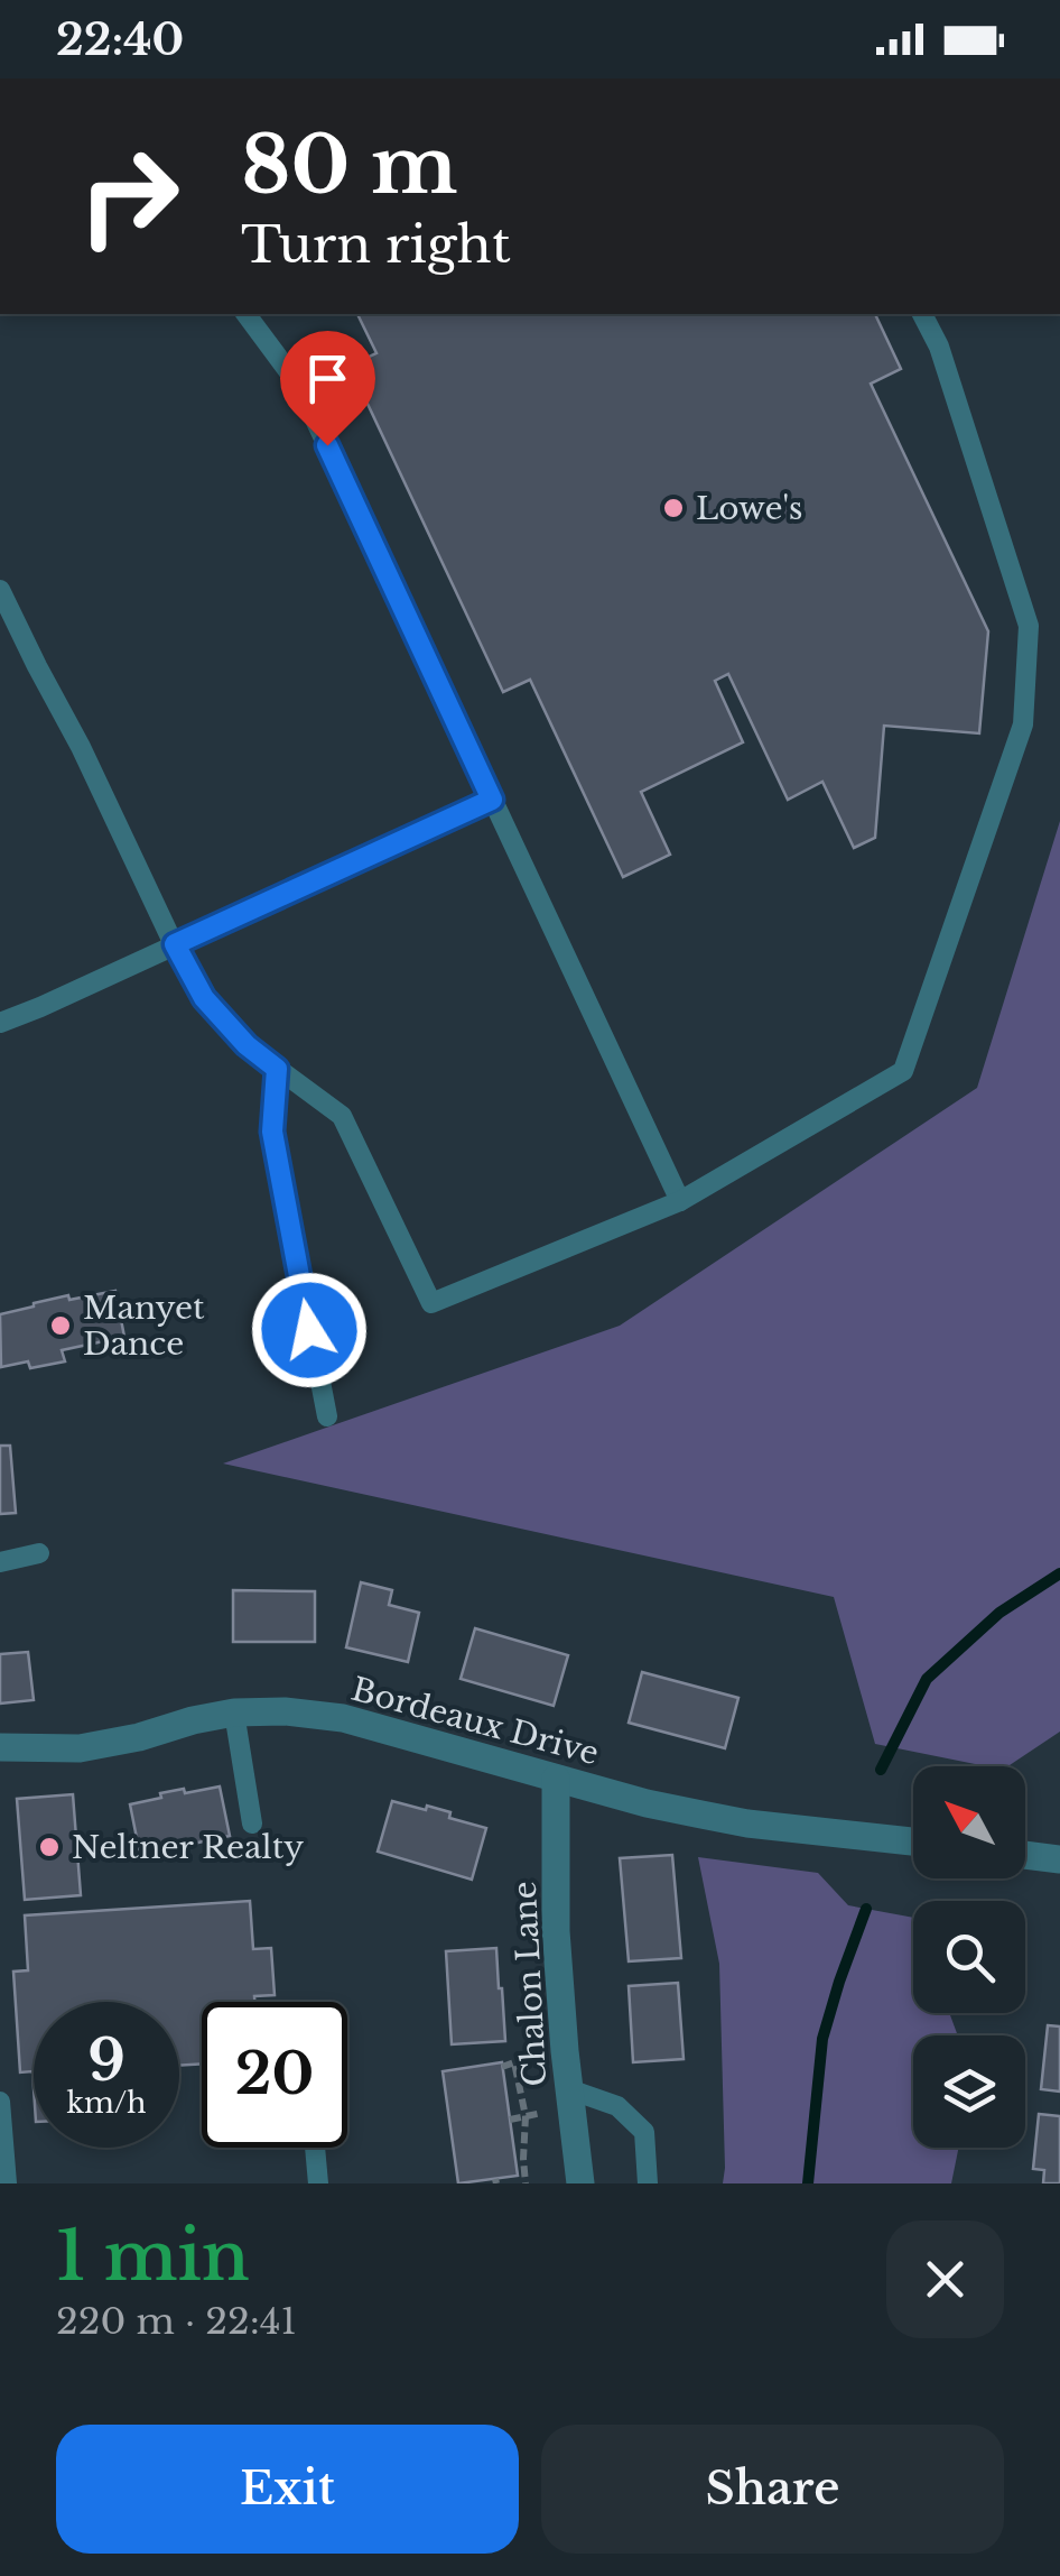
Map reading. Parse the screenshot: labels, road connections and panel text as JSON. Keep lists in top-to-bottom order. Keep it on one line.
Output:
{"streets":{"street":["Bordeaux Drive","Chalon Lane"]},"crossings":[["Bordeaux Drive","Chalon Lane"]],"places":["Lowe's","Manyet Dance","Neltner Realty"],"north":"top left","page":{"status":"22:40","turn":["80 m","Turn right"],"speed":"9 km/h","limit":"20","heading":["1 min","220 m · 22:41"],"buttons":["Exit","Share"]}}
